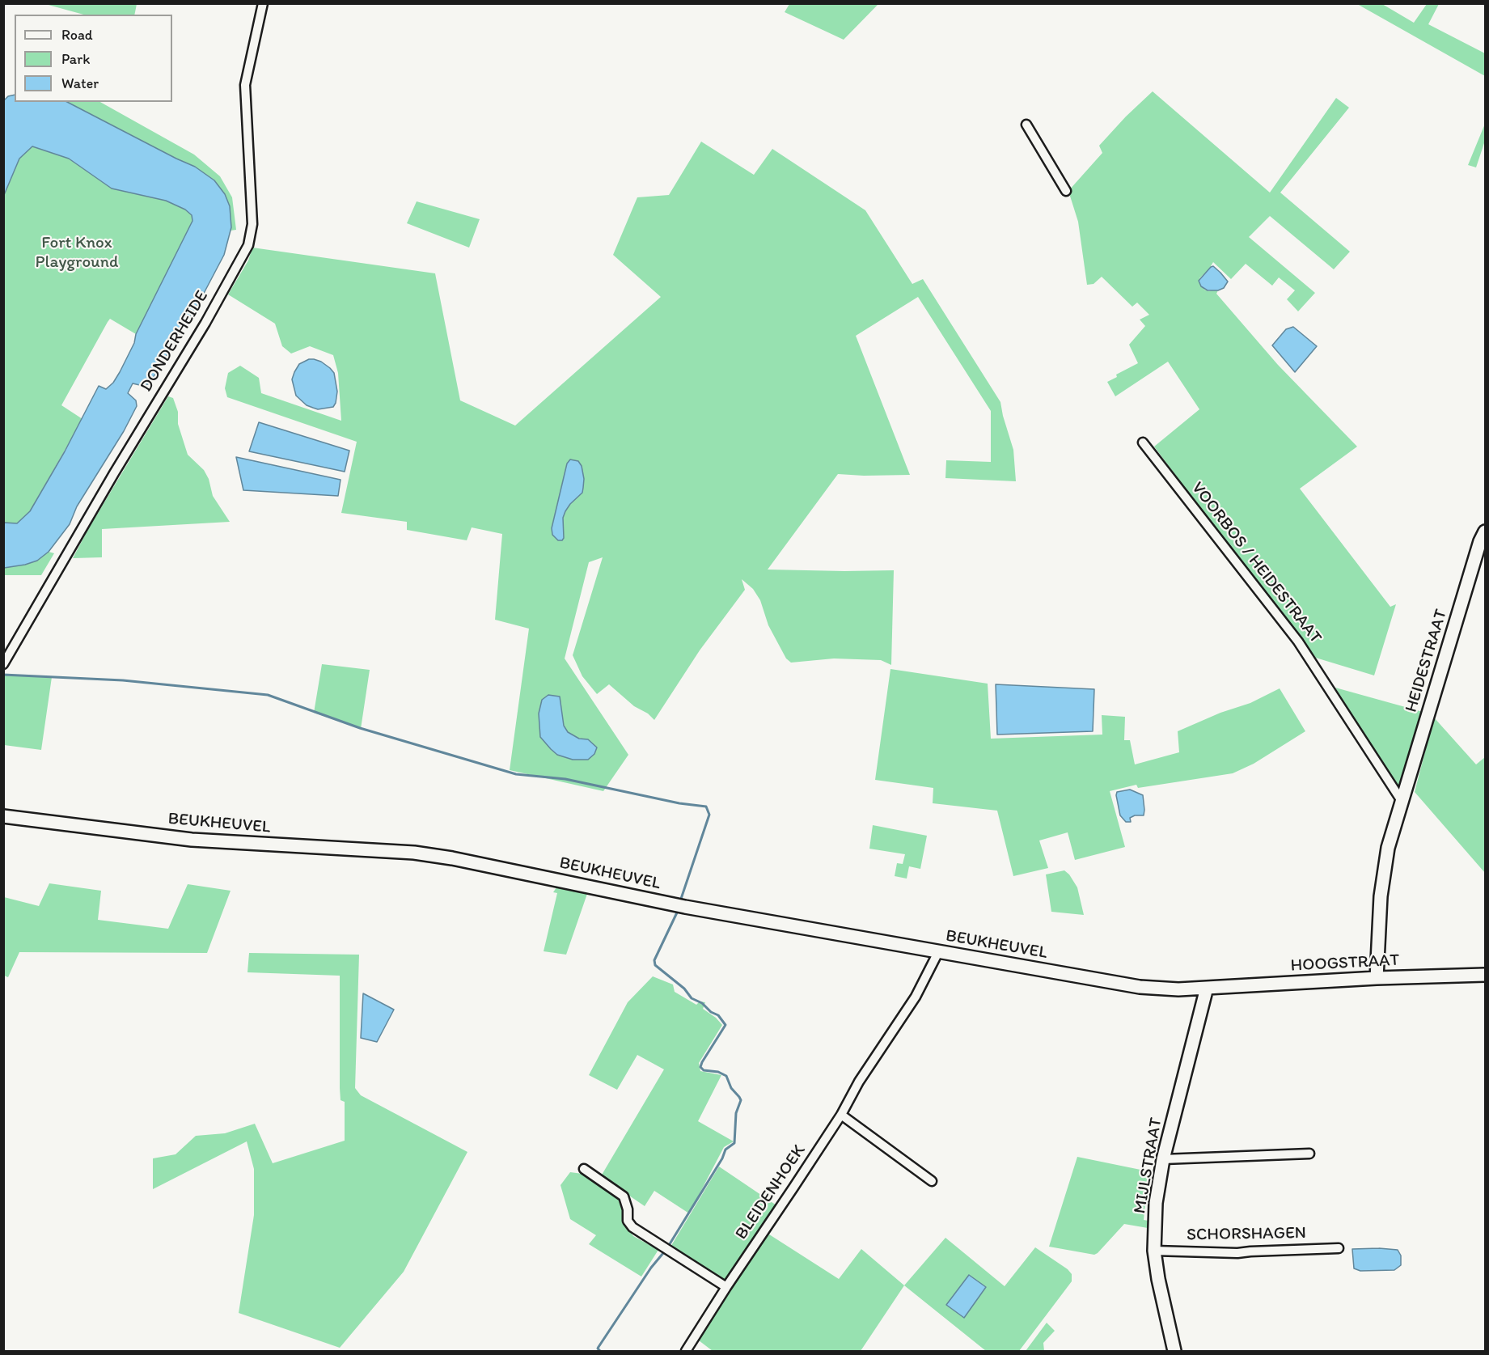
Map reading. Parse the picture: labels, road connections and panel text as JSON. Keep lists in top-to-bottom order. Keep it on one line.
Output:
{"streets":{"street":["DONDERHEIDE","VOORBOS / HEIDESTRAAT","HEIDESTRAAT","BEUKHEUVEL","HOOGSTRAAT","MIJLSTRAAT","BLEIDENHOEK","SCHORSHAGEN"]},"crossings":[["VOORBOS / HEIDESTRAAT","HEIDESTRAAT"],["HEIDESTRAAT","HOOGSTRAAT"],["BEUKHEUVEL","HOOGSTRAAT"],["BEUKHEUVEL","MIJLSTRAAT"],["BEUKHEUVEL","BLEIDENHOEK"],["HOOGSTRAAT","MIJLSTRAAT"],["MIJLSTRAAT","SCHORSHAGEN"]],"parks":["Fort Knox Playground"],"legend":["Road","Park","Water"]}
